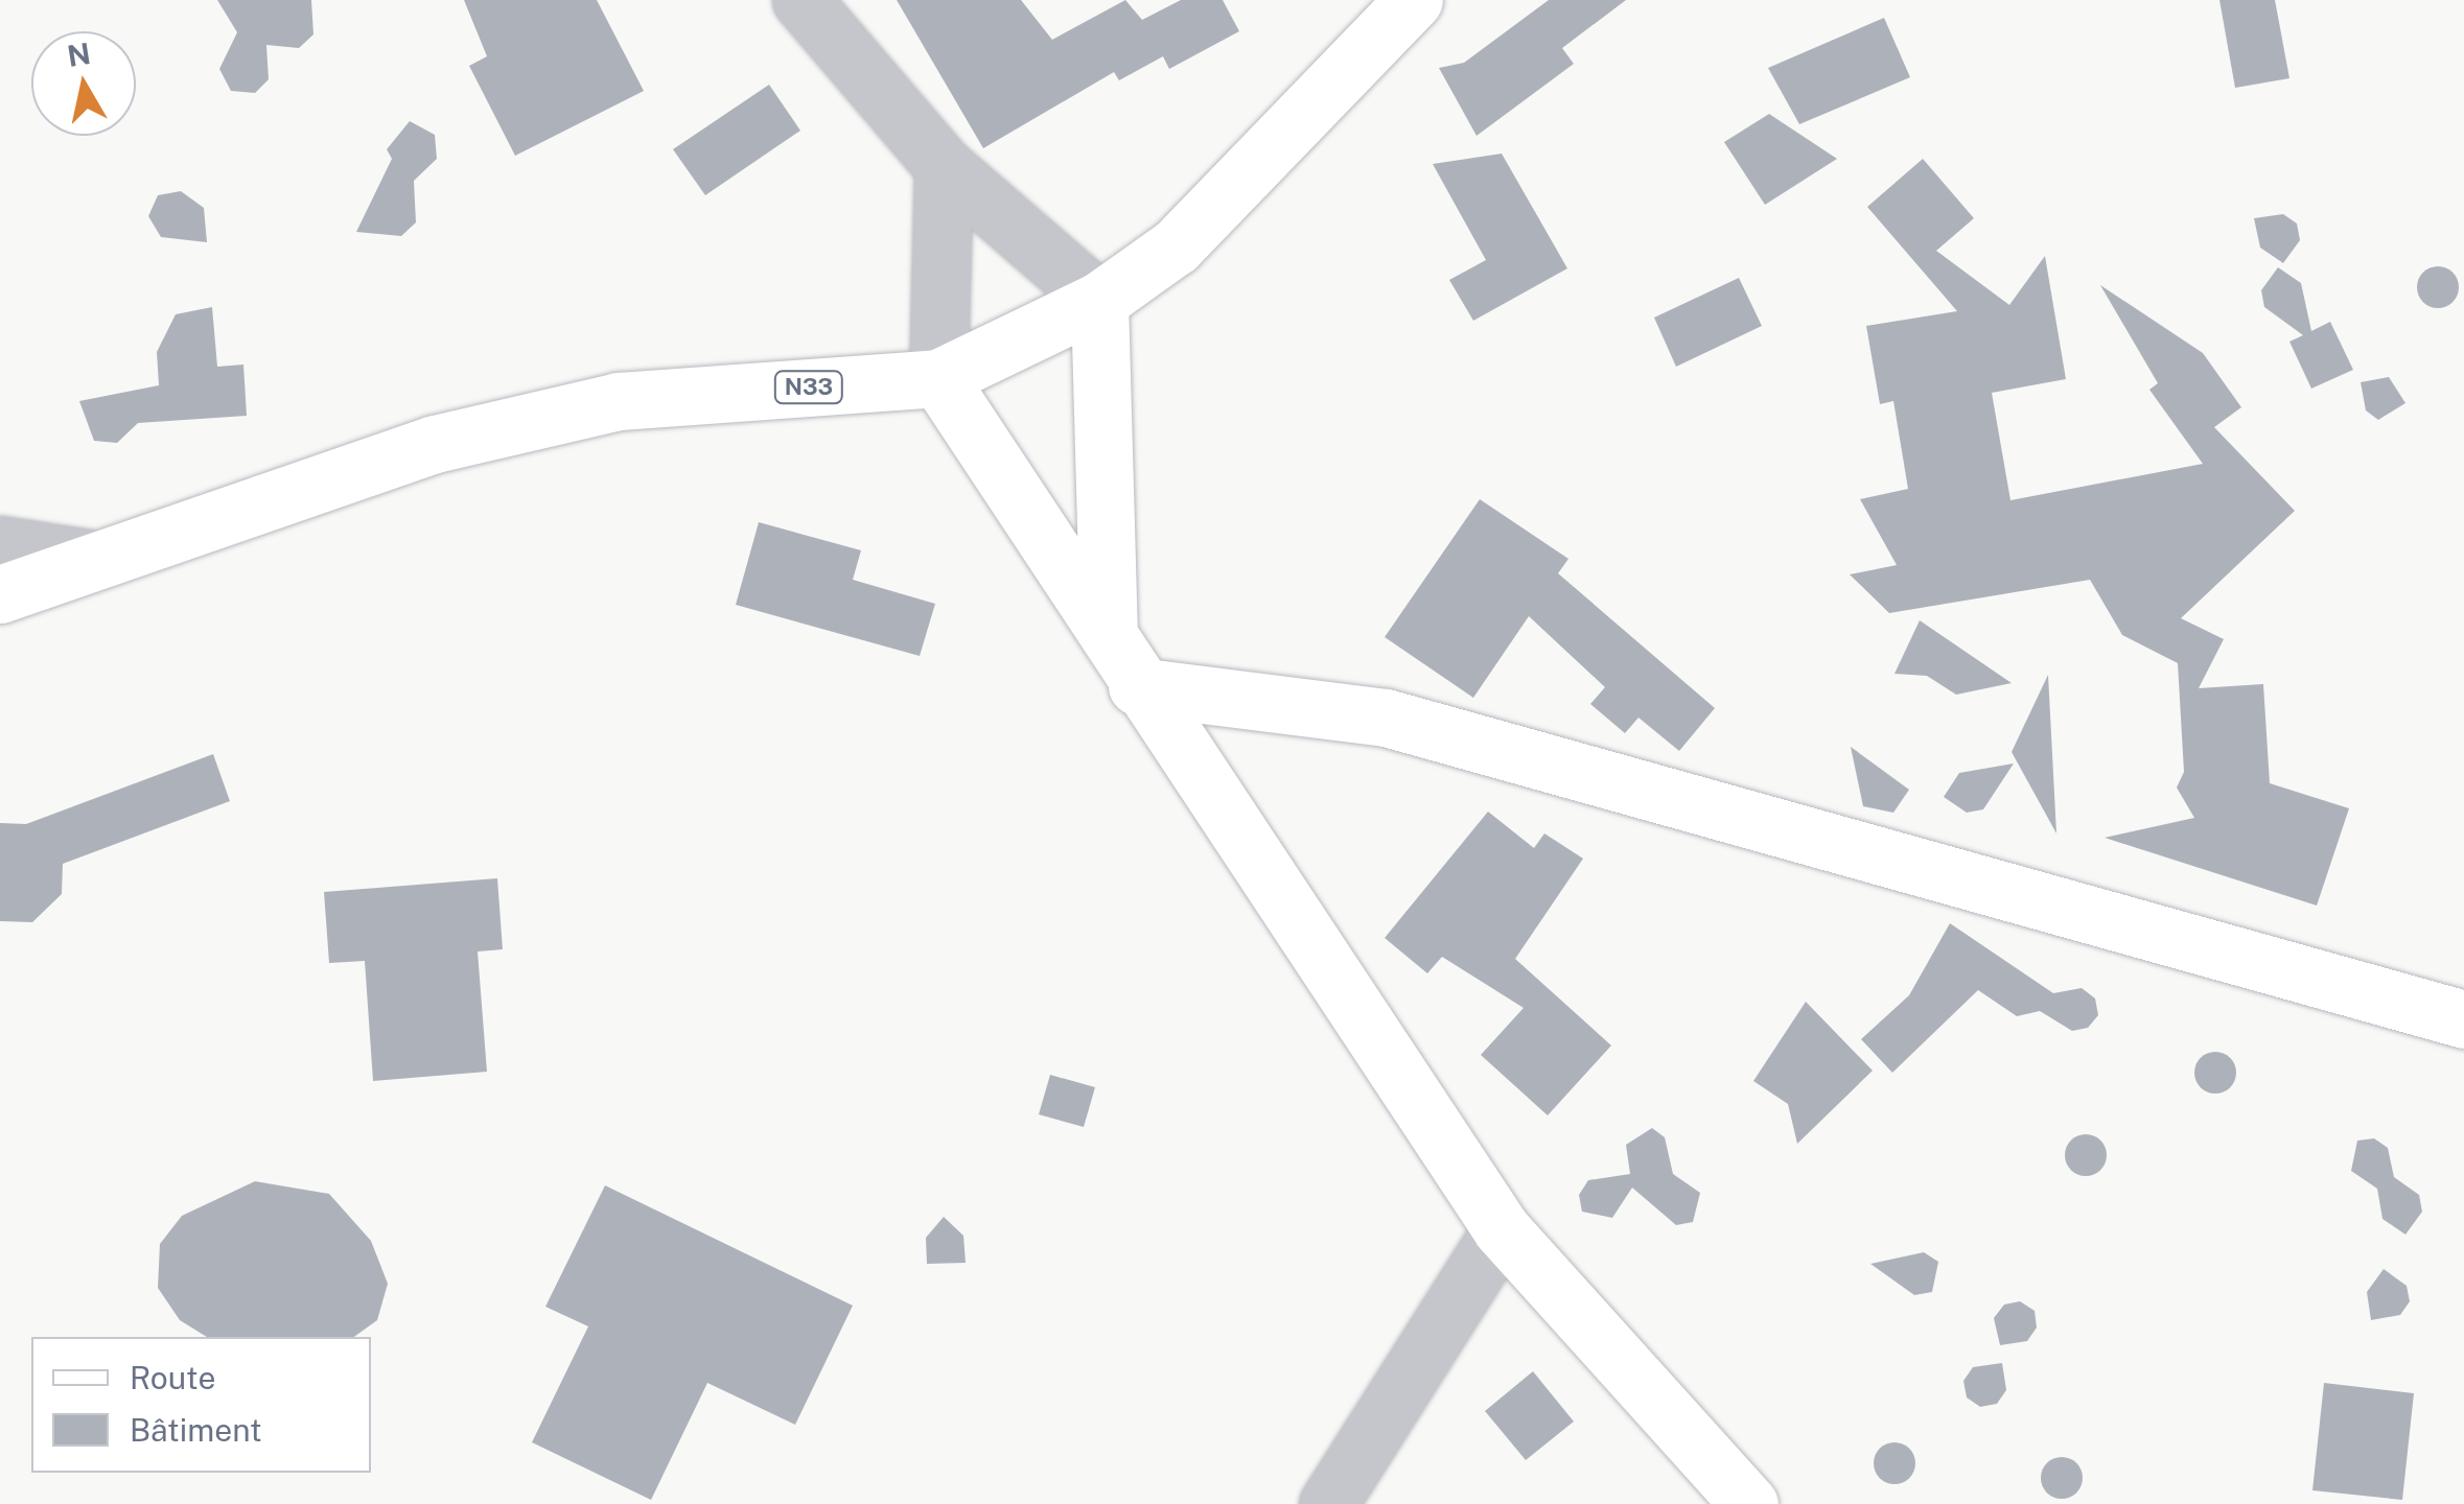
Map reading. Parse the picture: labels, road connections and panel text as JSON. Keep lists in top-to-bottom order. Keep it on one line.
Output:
{"streets":{"street":["N33"]},"legend":["Route","Bâtiment"],"north":"top"}
